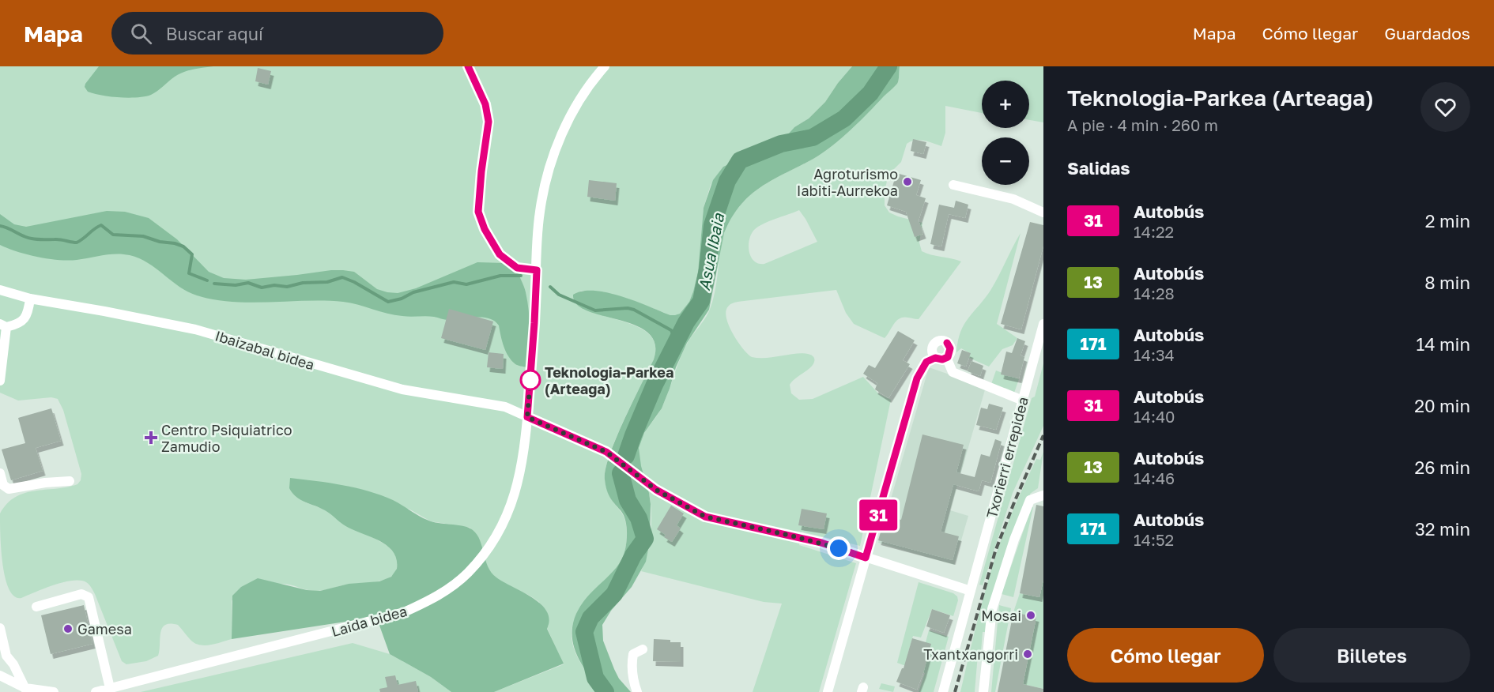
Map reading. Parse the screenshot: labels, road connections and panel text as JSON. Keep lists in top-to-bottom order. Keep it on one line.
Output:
{"streets":{"street":["Ibaizabal bidea","Txorierri errepidea","Laida bidea"]},"crossings":[["Ibaizabal bidea","Txorierri errepidea"],["Ibaizabal bidea","Laida bidea"]],"water":["Asua Ibaia"],"places":{"other":["Agroturismo Iabiti-Aurrekoa","Teknologia-Parkea (Arteaga)","Mosai","Gamesa","Txantxangorri"],"health":["Centro Psiquiatrico Zamudio"]},"lines":["bus line 31"],"page":{"header":"Mapa","search":"Buscar aquí","nav":["Mapa","Cómo llegar","Guardados"],"on_map":"31","heading":[["Teknologia-Parkea (Arteaga)","A pie · 4 min · 260 m"],"Salidas"],"map_buttons":["+","−"],"list":[{"mark":"31","name":"Autobús","note":"14:22","value":"2 min"},{"mark":"13","name":"Autobús","note":"14:28","value":"8 min"},{"mark":"171","name":"Autobús","note":"14:34","value":"14 min"},{"mark":"31","name":"Autobús","note":"14:40","value":"20 min"},{"mark":"13","name":"Autobús","note":"14:46","value":"26 min"},{"mark":"171","name":"Autobús","note":"14:52","value":"32 min"}],"buttons":["Cómo llegar","Billetes"]}}
